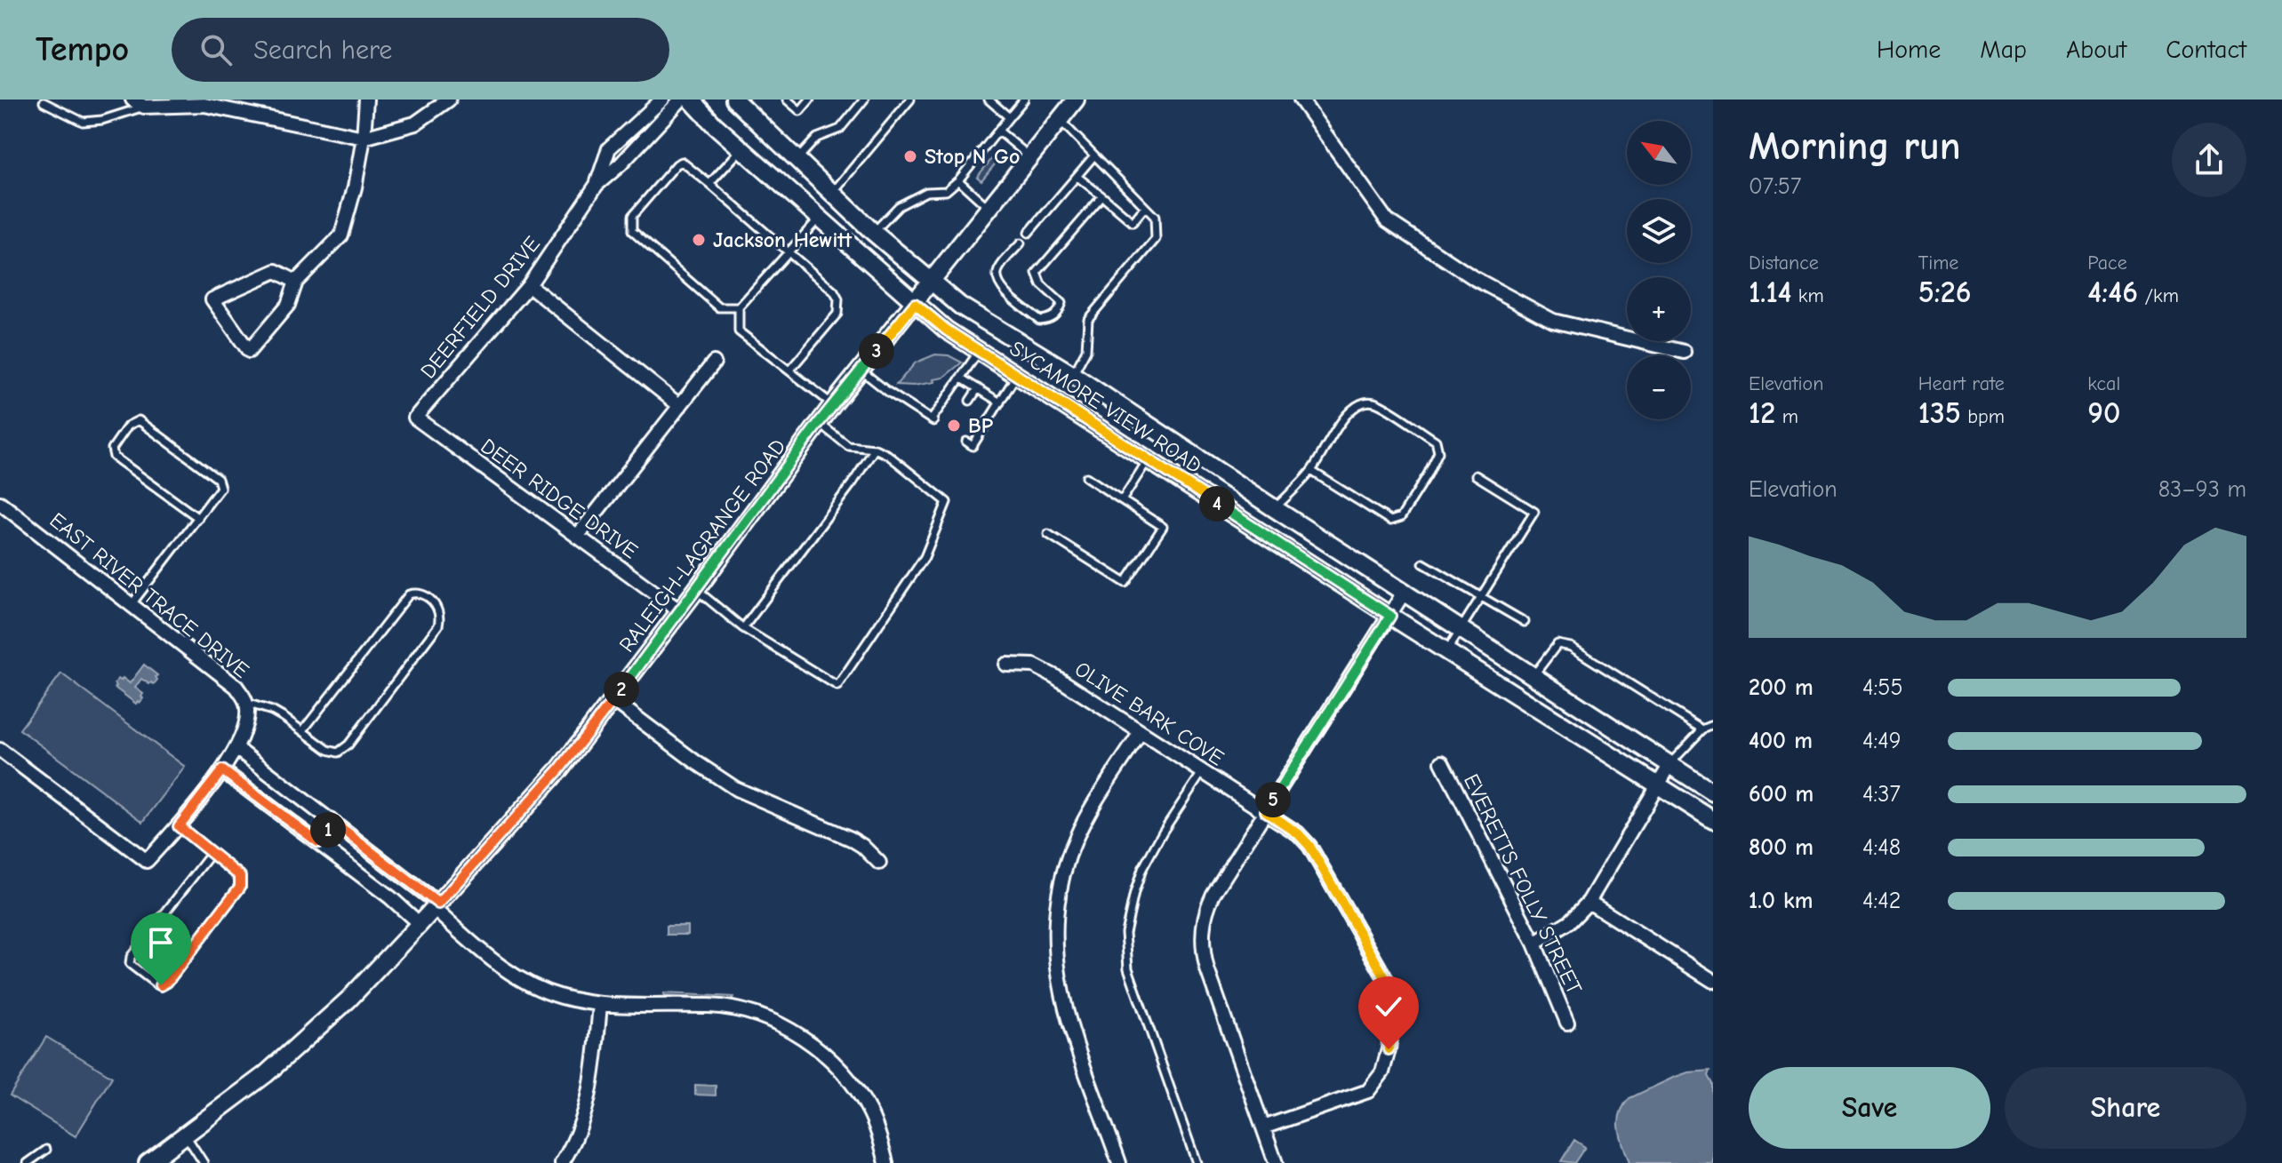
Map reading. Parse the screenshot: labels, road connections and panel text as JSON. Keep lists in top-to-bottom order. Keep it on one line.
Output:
{"streets":{"main road":["SYCAMORE VIEW ROAD","RALEIGH-LAGRANGE ROAD"],"street":["DEERFIELD DRIVE","DEER RIDGE DRIVE","EAST RIVER TRACE DRIVE","OLIVE BARK COVE","EVERETTS FOLLY STREET"]},"crossings":[["DEERFIELD DRIVE","DEER RIDGE DRIVE"],["SYCAMORE VIEW ROAD","RALEIGH-LAGRANGE ROAD"],["DEER RIDGE DRIVE","RALEIGH-LAGRANGE ROAD"]],"places":["Stop N Go","Jackson Hewitt","BP"],"north":"top left","page":{"header":"Tempo","search":"Search here","nav":["Home","Map","About","Contact"],"heading":["Morning run","07:57"],"map_buttons":["+","−"],"stats":[["Distance","1.14 km"],["Time","5:26"],["Pace","4:46 /km"],["Elevation","12 m"],["Heart rate","135 bpm"],["kcal","90"]],"pins":["3","4","2","5","1"],"chart":["Elevation","83–93 m"],"list":[{"name":"200 m","note":"4:55"},{"name":"400 m","note":"4:49"},{"name":"600 m","note":"4:37"},{"name":"800 m","note":"4:48"},{"name":"1.0 km","note":"4:42"}],"buttons":["Save","Share"]}}
